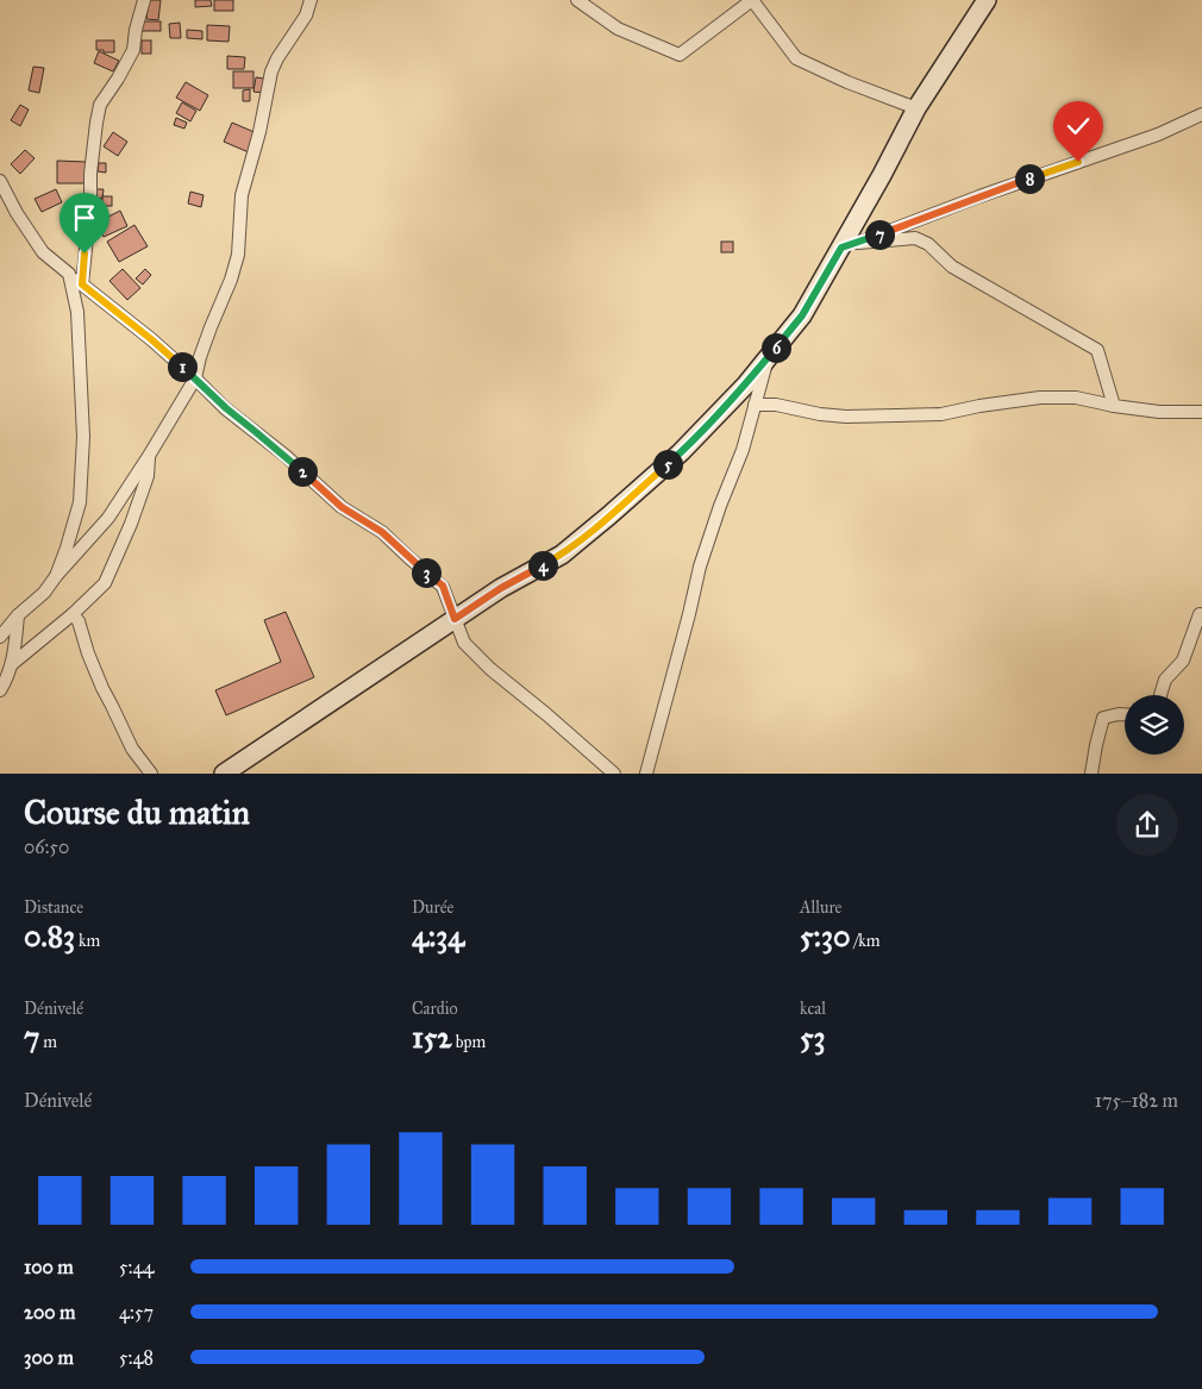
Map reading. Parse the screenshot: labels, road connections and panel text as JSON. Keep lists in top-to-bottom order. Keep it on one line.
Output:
{"page":{"pins":["8","7","6","1","5","2","4","3"],"heading":["Course du matin","06:50"],"stats":[["Distance","0.83 km"],["Durée","4:34"],["Allure","5:30 /km"],["Dénivelé","7 m"],["Cardio","152 bpm"],["kcal","53"]],"chart":["Dénivelé","175–182 m"],"list":[{"name":"100 m","note":"5:44"},{"name":"200 m","note":"4:57"},{"name":"300 m","note":"5:48"}]}}
